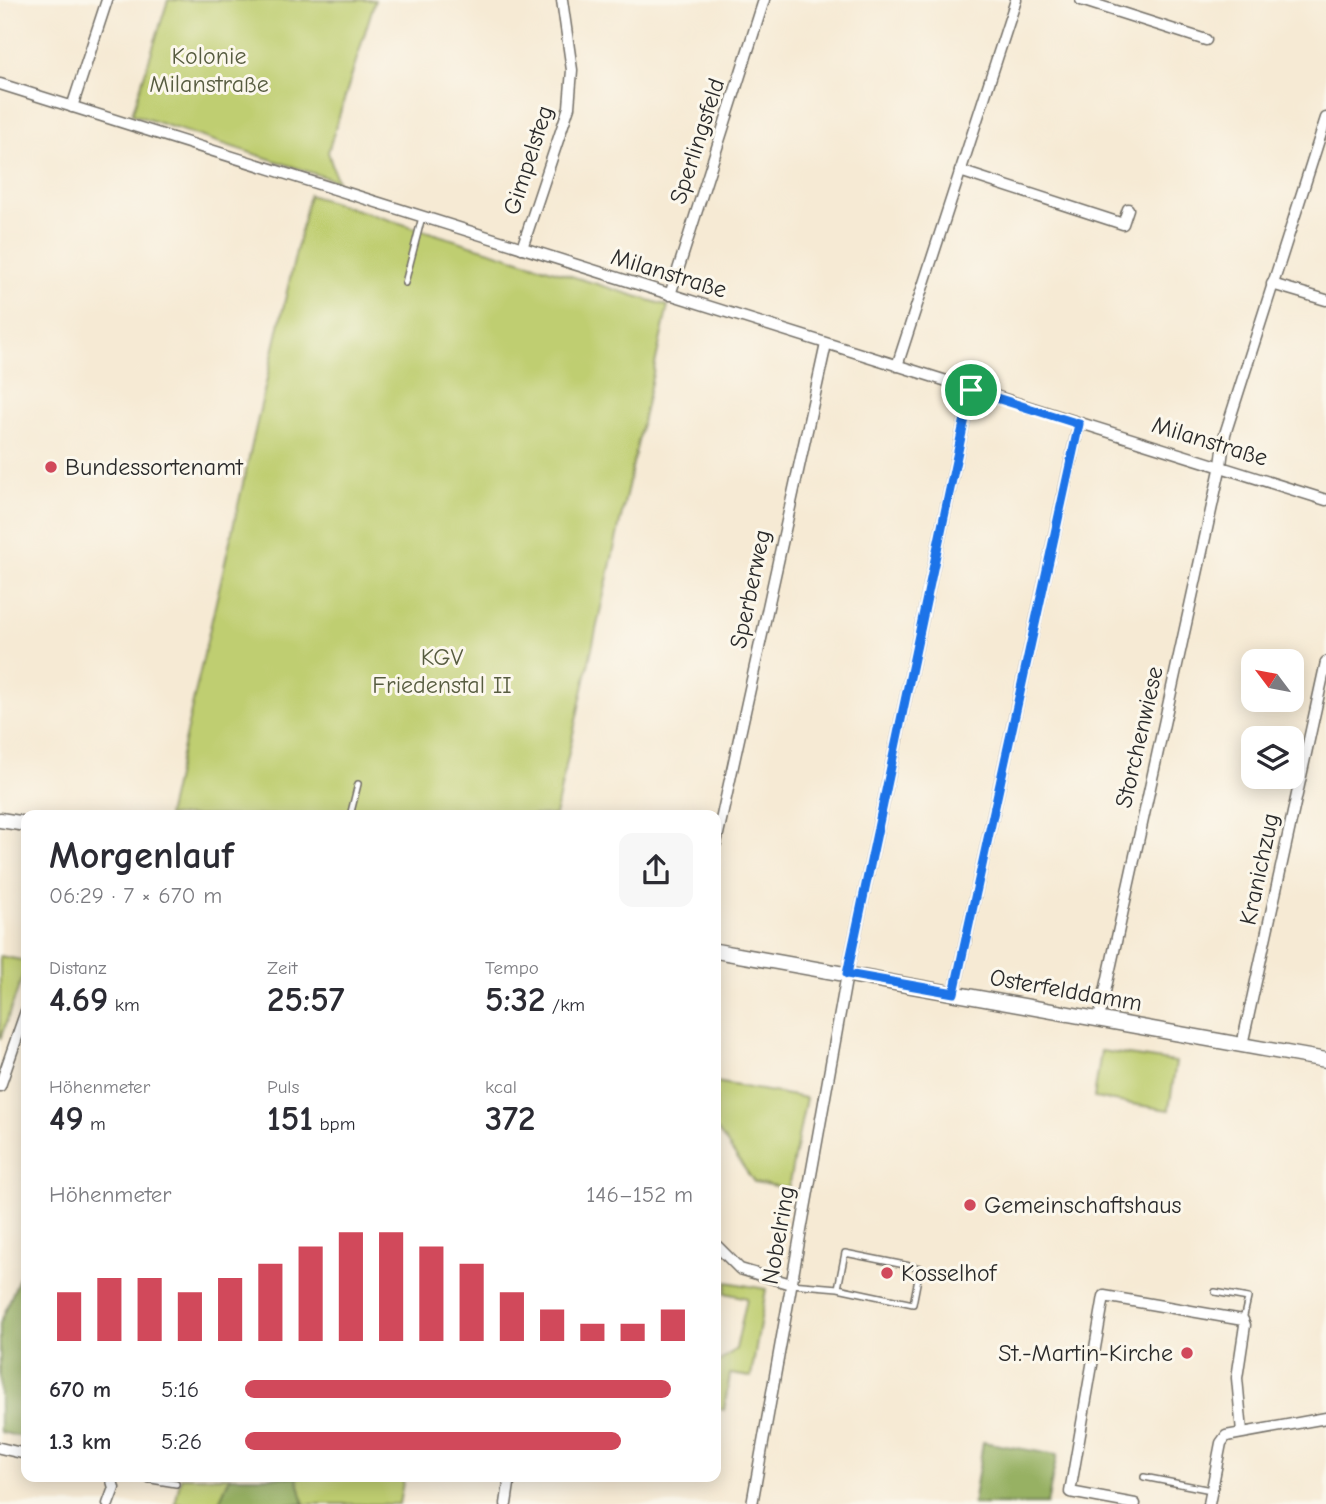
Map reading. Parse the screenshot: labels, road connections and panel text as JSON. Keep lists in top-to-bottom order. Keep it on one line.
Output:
{"streets":{"street":["Sperlingsfeld","Gimpelsteg","Milanstraße","Sperberweg","Storchenwiese","Kranichzug","Osterfelddamm","Nobelring"]},"crossings":[["Sperlingsfeld","Milanstraße"],["Gimpelsteg","Milanstraße"],["Milanstraße","Sperberweg"],["Milanstraße","Storchenwiese"],["Milanstraße","Nobelring"],["Storchenwiese","Osterfelddamm"],["Kranichzug","Osterfelddamm"],["Osterfelddamm","Nobelring"]],"parks":["Kolonie Milanstraße","KGV Friedenstal II"],"places":["Bundessortenamt","Gemeinschaftshaus","Kosselhof","St.-Martin-Kirche"],"north":"top left","page":{"heading":["Morgenlauf","06:29 · 7 × 670 m"],"stats":[["Distanz","4.69 km"],["Zeit","25:57"],["Tempo","5:32 /km"],["Höhenmeter","49 m"],["Puls","151 bpm"],["kcal","372"]],"chart":["Höhenmeter","146–152 m"],"list":[{"name":"670 m","note":"5:16"},{"name":"1.3 km","note":"5:26"}]}}
